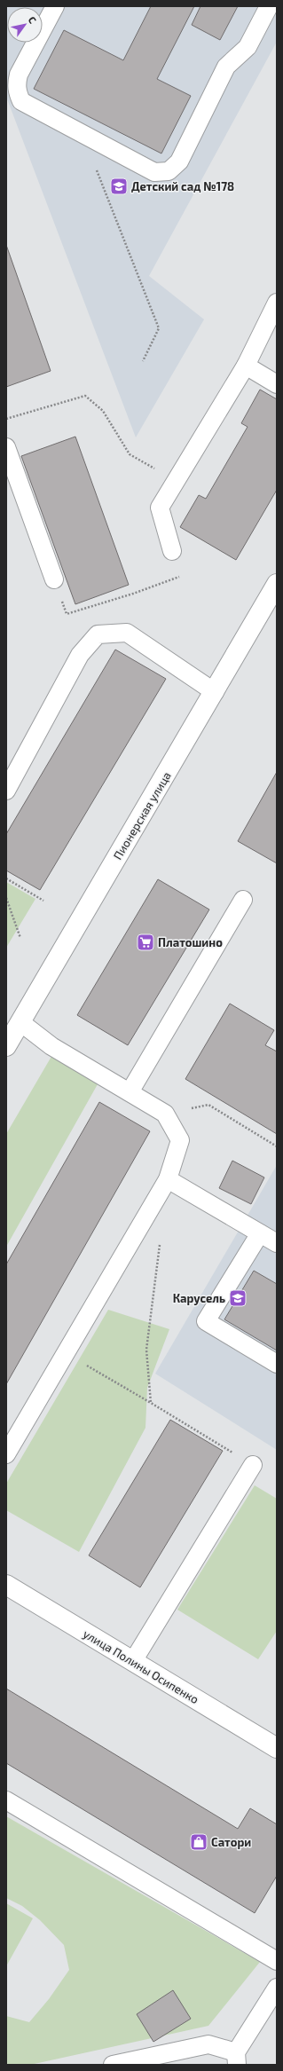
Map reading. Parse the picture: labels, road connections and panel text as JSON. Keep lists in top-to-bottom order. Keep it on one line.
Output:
{"streets":{"street":["Пионерская улица","улица Полины Осипенко"]},"places":{"school or university":["Детский сад №178","Карусель"],"supermarket":["Платошино"],"shop":["Сатори"]},"north":"top right"}
